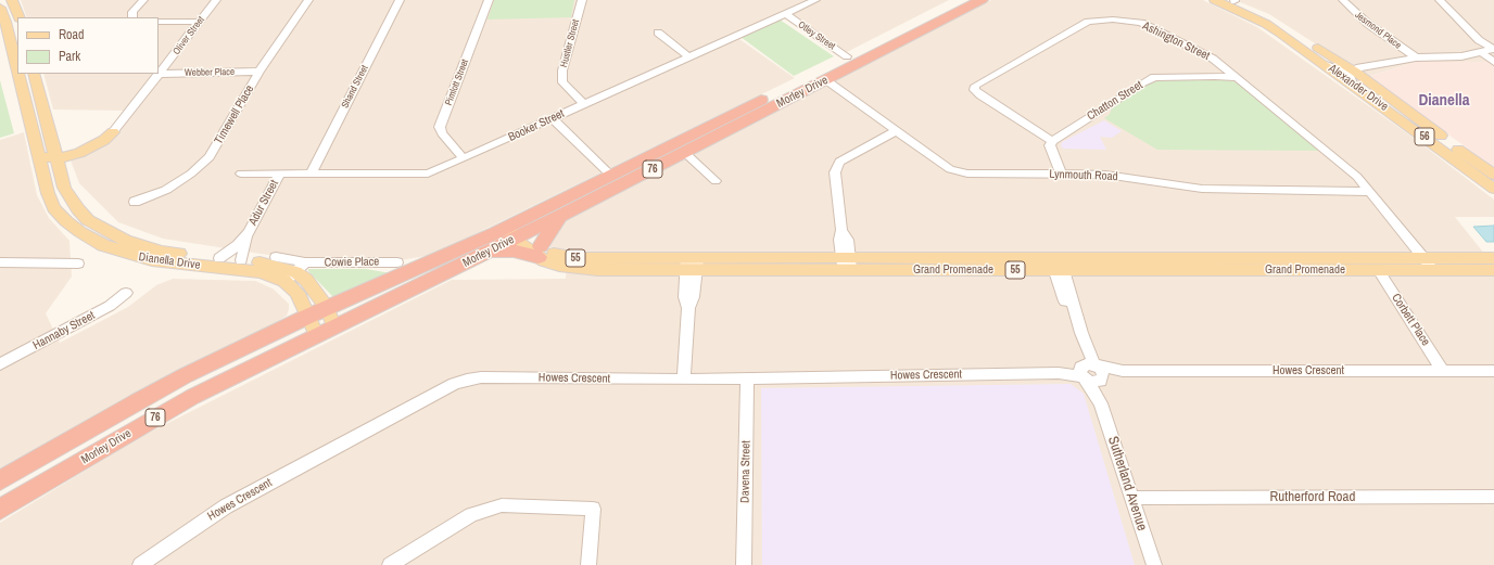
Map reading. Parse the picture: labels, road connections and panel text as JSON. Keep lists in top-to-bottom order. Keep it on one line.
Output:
{"streets":{"highway":["Morley Drive","76"],"main road":["Alexander Drive","56","55","Dianella Drive","Grand Promenade"],"street":["Jesmond Place","Oliver Street","Otley Street","Ashington Street","Hustler Street","Webber Place","Pimlott Street","Shand Street","Chatton Street","Timewell Place","Booker Street","Lynmouth Road","Adur Street","Cowie Place","Corbett Place","Hannaby Street","Howes Crescent","Davena Street","Sutherland Avenue","Rutherford Road"]},"crossings":[["Oliver Street","Webber Place"],["Otley Street","Morley Drive"],["Otley Street","Booker Street"],["Ashington Street","Chatton Street"],["Ashington Street","Lynmouth Road"],["Ashington Street","Grand Promenade"],["Hustler Street","Booker Street"],["Webber Place","Timewell Place"],["Pimlott Street","Booker Street"],["Shand Street","Booker Street"],["Morley Drive","Lynmouth Road"],["Morley Drive","Dianella Drive"],["Morley Drive","Grand Promenade"],["Booker Street","Adur Street"],["Adur Street","Dianella Drive"],["Dianella Drive","Cowie Place"],["Grand Promenade","Corbett Place"],["Grand Promenade","Sutherland Avenue"],["Corbett Place","Howes Crescent"],["Howes Crescent","Davena Street"],["Howes Crescent","Sutherland Avenue"],["Sutherland Avenue","Rutherford Road"]],"districts":["Dianella"],"legend":["Road","Park"]}
